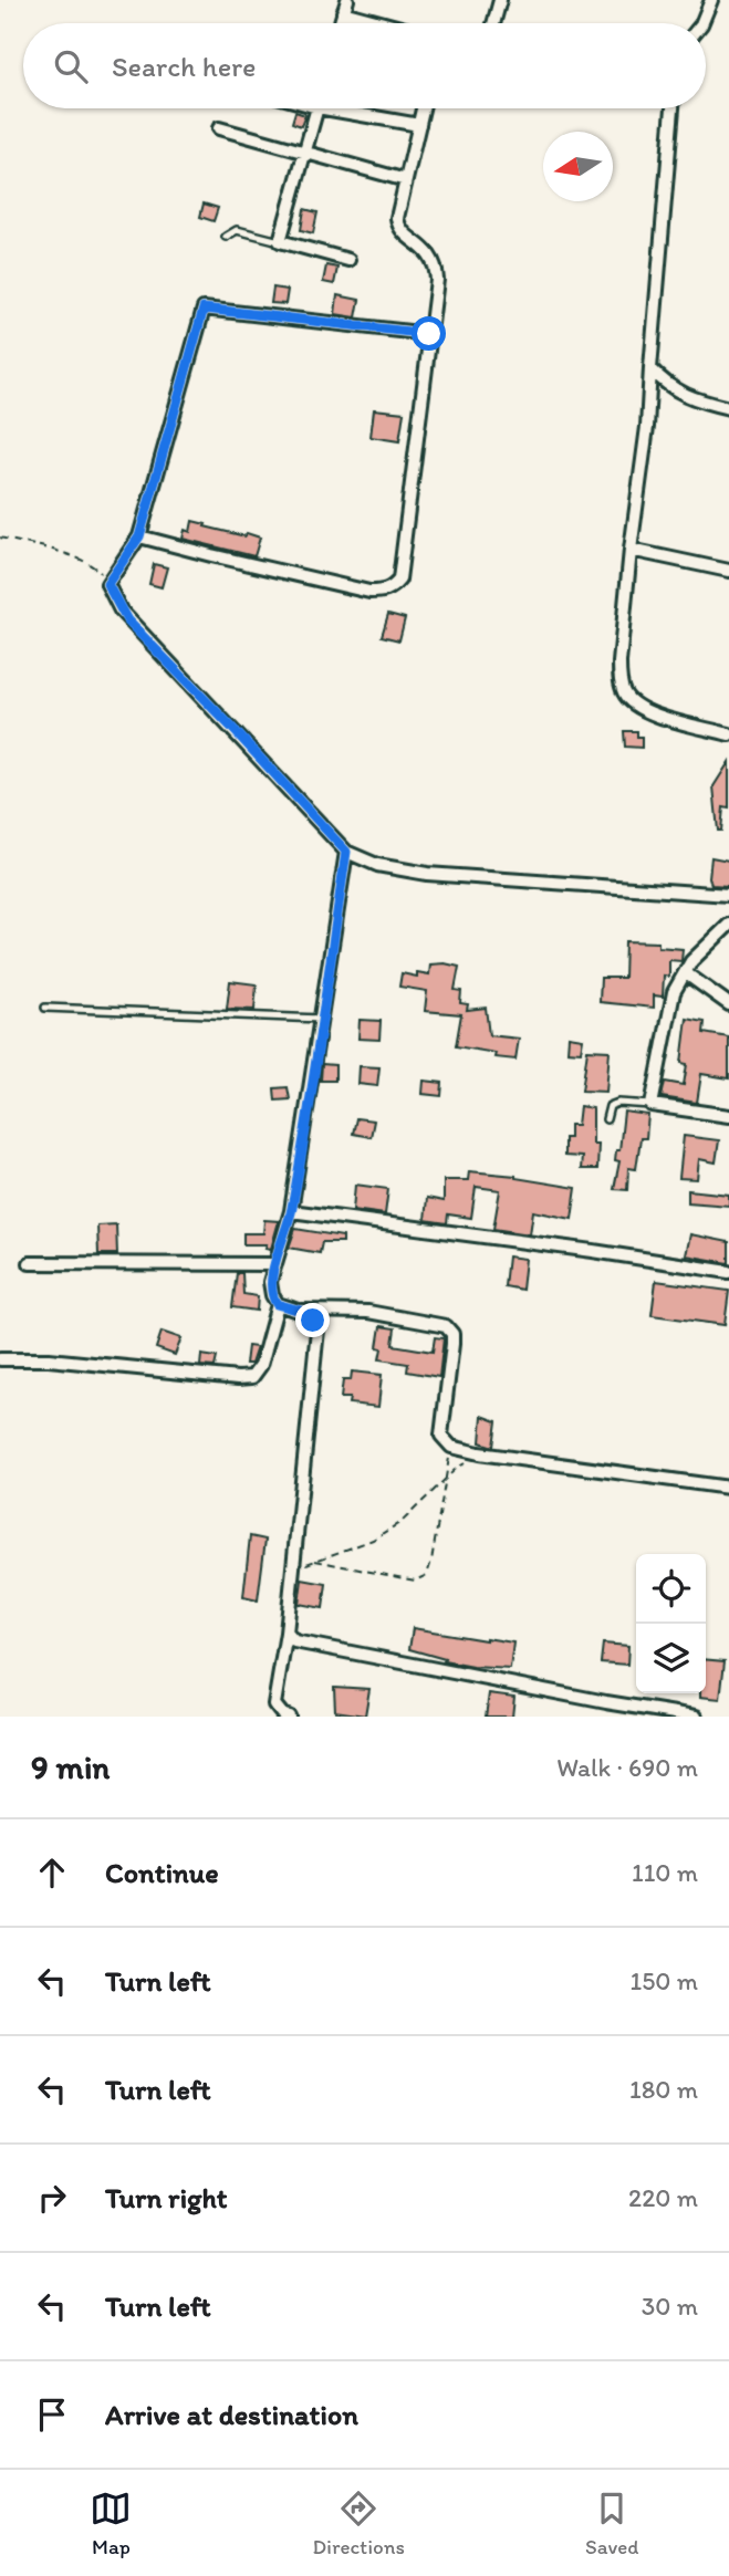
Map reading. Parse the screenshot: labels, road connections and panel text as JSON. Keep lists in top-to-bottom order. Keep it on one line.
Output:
{"north":"left","page":{"search":"Search here","heading":["9 min","Walk · 690 m"],"list":[["Continue","110 m"],["Turn left","150 m"],["Turn left","180 m"],["Turn right","220 m"],["Turn left","30 m"],"Arrive at destination"],"nav":["Map","Directions","Saved"]}}
